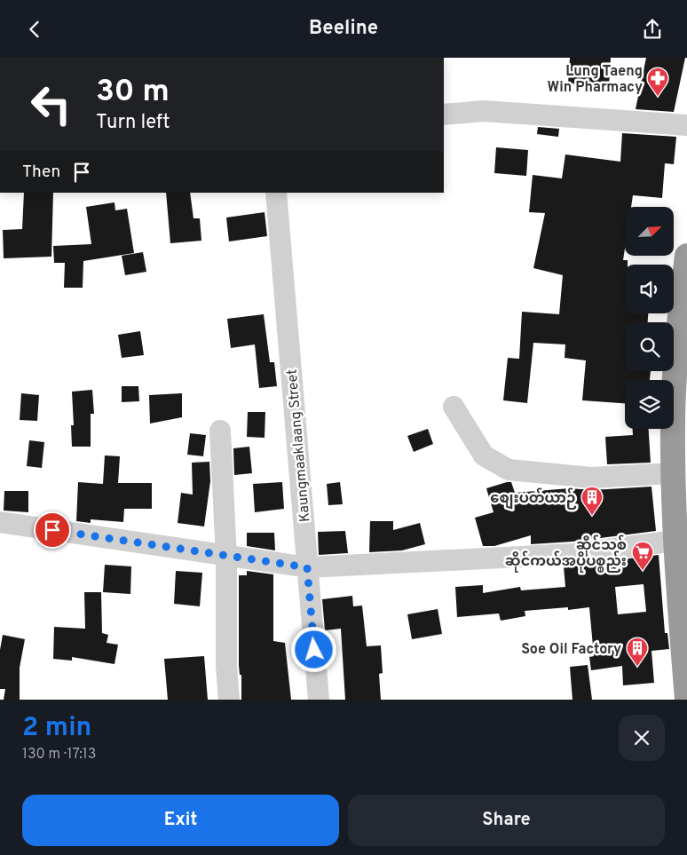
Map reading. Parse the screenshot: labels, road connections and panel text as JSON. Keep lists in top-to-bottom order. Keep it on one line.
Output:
{"streets":{"street":["Kaungmaaklaang Street"]},"places":{"pharmacy":["Lung Taeng Win Pharmacy"],"building":["စျေးပတ်ယာဉ်","Soe Oil Factory"],"supermarket":["ဆိုင်သစ် ဆိုင်ကယ်အပိုပစ္စည်း"]},"north":"top right","page":{"header":"Beeline","turn":["30 m","Turn left"],"then":"Then","heading":["2 min","130 m · 17:13"],"buttons":["Exit","Share"]}}
